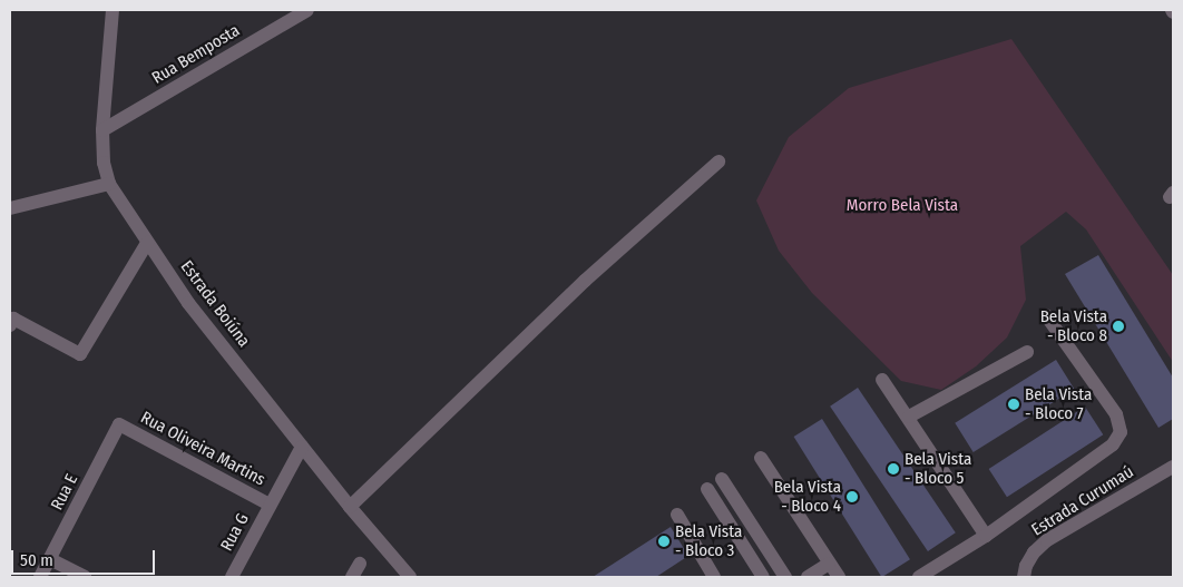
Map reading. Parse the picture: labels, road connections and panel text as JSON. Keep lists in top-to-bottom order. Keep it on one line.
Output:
{"streets":{"street":["Rua Bemposta","Estrada Boiúna","Rua Oliveira Martins","Rua E","Estrada Curumaú","Rua G"]},"crossings":[["Rua Bemposta","Estrada Boiúna"],["Estrada Boiúna","Rua Oliveira Martins"],["Rua Oliveira Martins","Rua E"],["Rua Oliveira Martins","Rua G"]],"parks":["Morro Bela Vista"],"places":["Bela Vista - Bloco 8","Bela Vista - Bloco 7","Bela Vista - Bloco 5","Bela Vista - Bloco 4","Bela Vista - Bloco 3"],"scale_bar":"50 m"}
